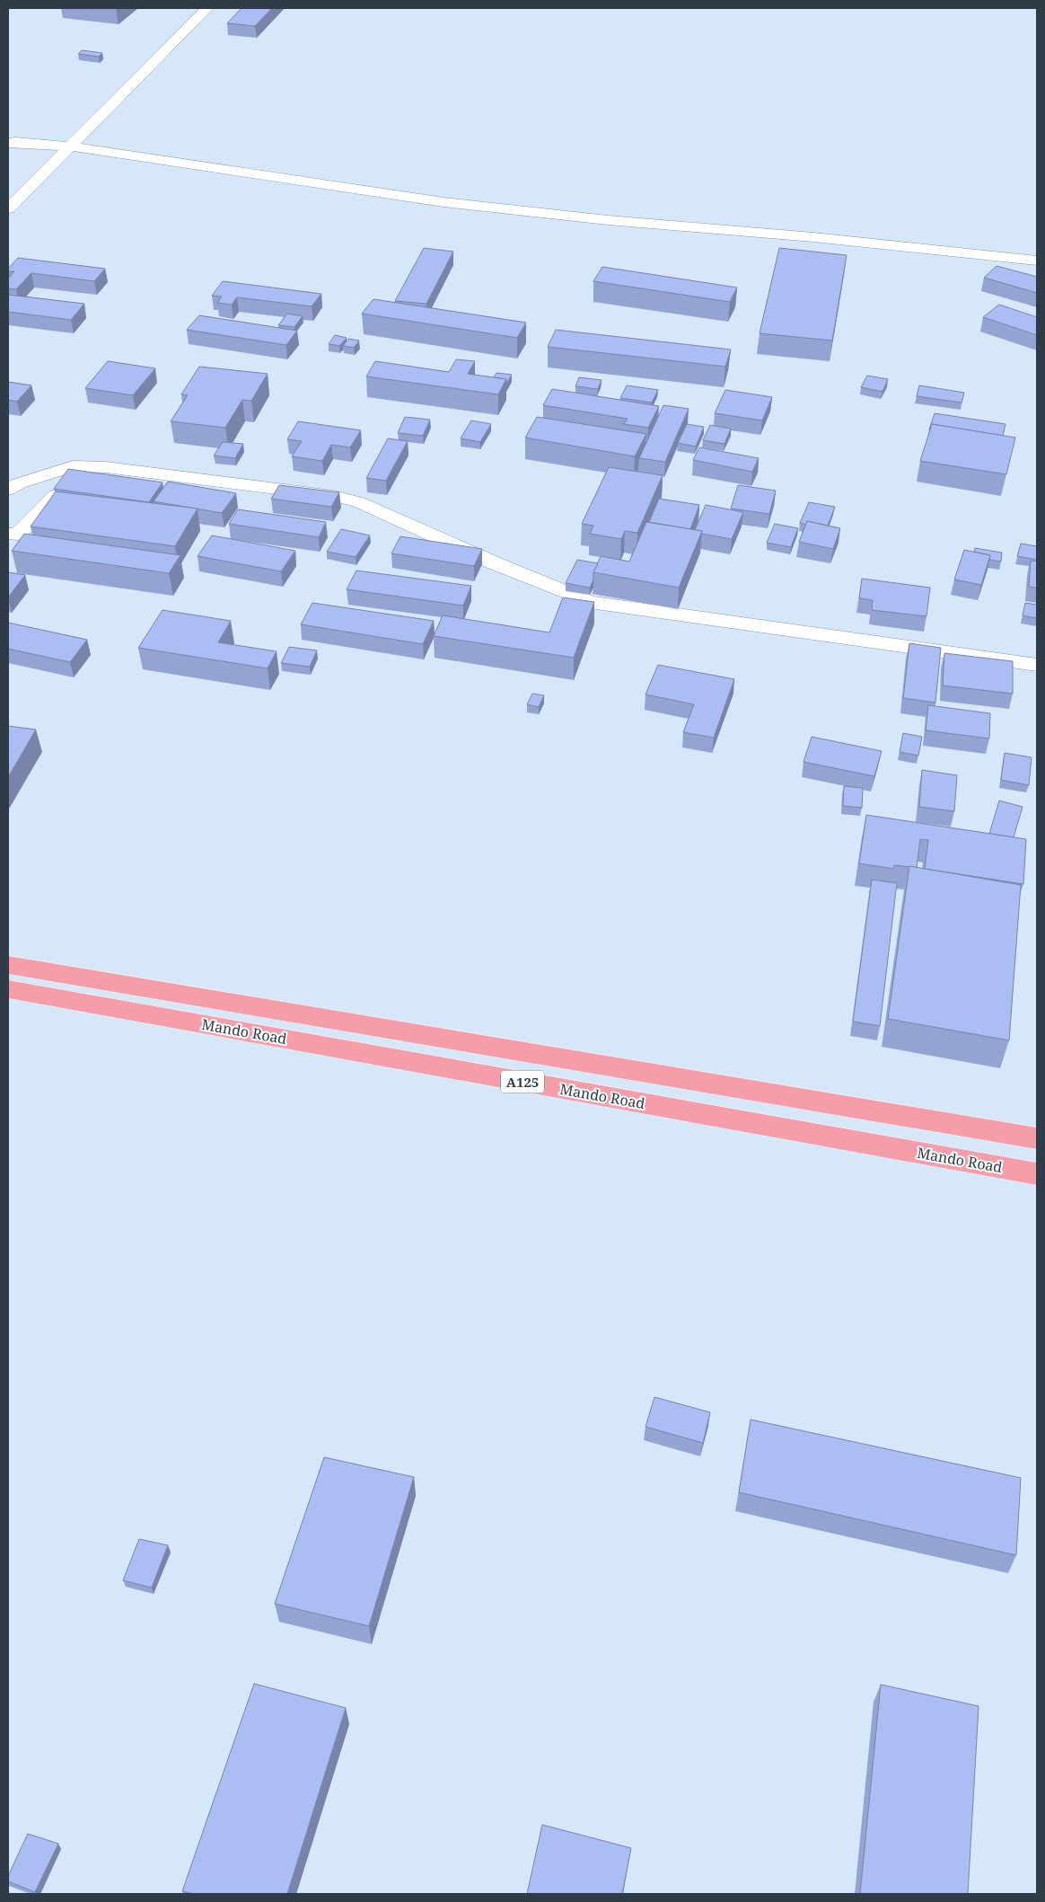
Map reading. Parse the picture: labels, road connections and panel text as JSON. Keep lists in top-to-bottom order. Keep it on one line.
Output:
{"streets":{"highway":["Mando Road","A125"]}}
